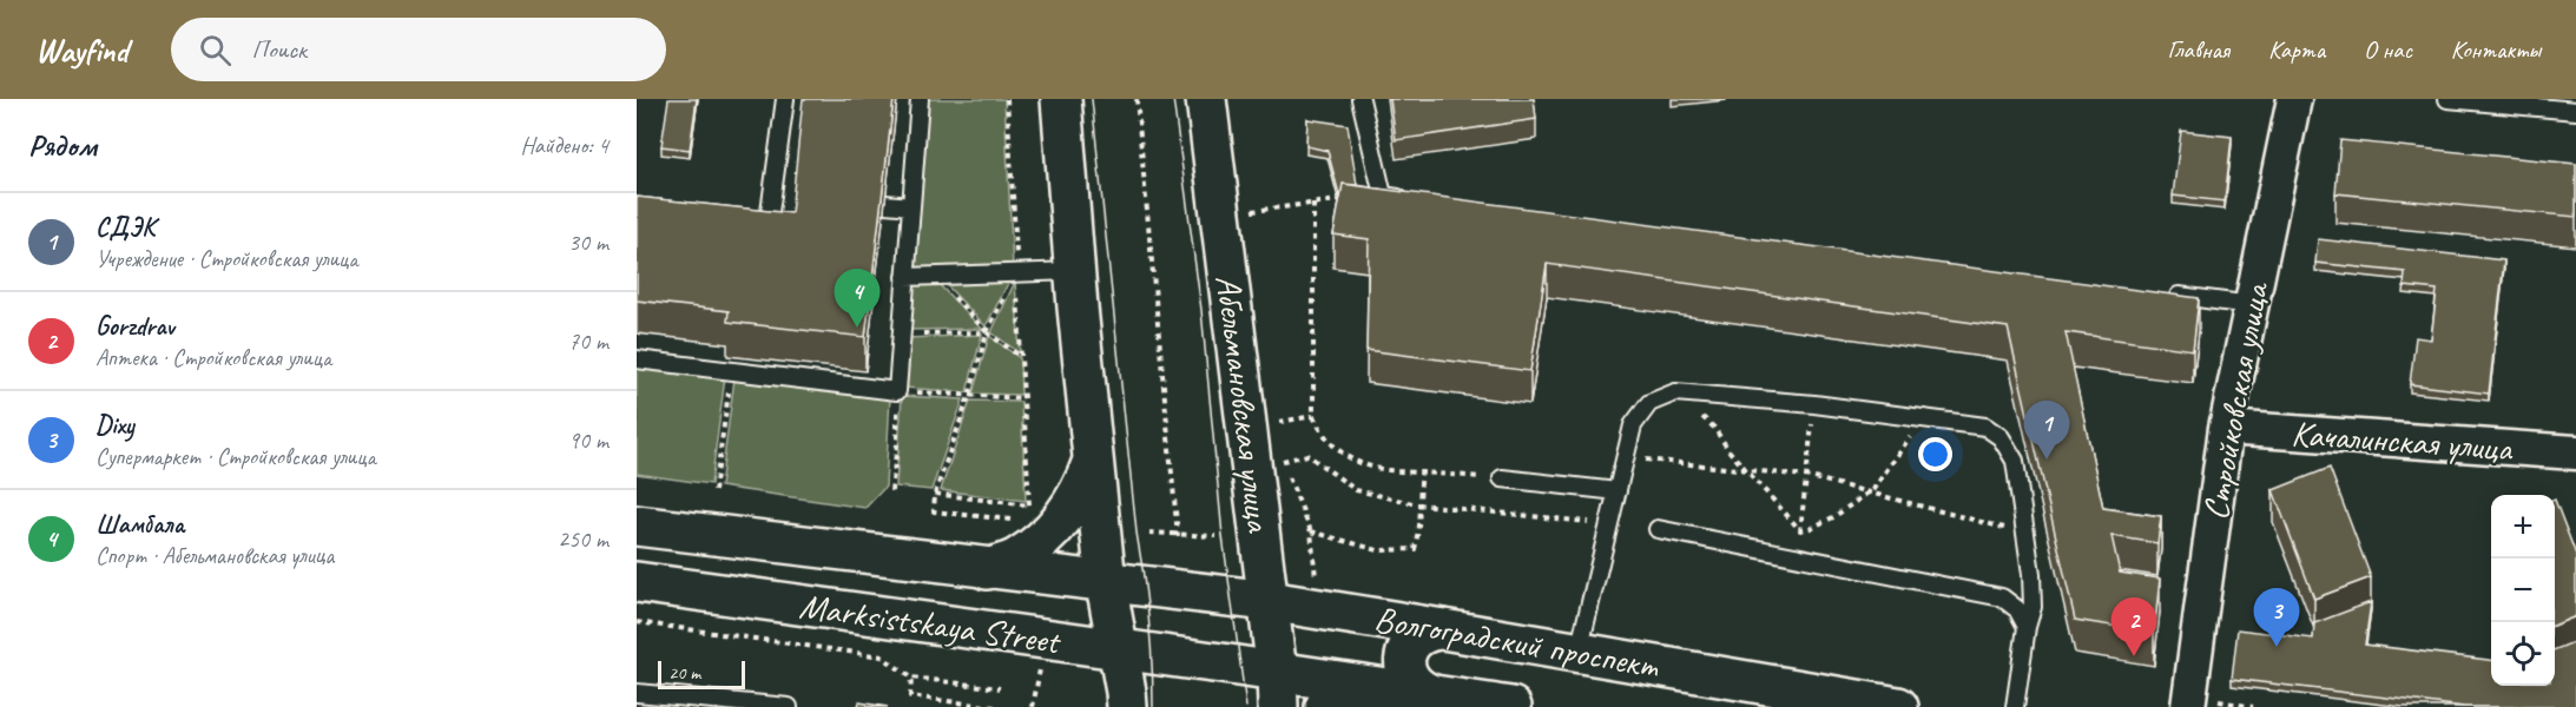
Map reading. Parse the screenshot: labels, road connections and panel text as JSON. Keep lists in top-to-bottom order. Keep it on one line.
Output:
{"streets":{"main road":["Абельмановская улица","Marksistskaya Street","Волгоградский проспект"],"street":["Стройковская улица","Качалинская улица"]},"crossings":[["Стройковская улица","Качалинская улица"],["Абельмановская улица","Волгоградский проспект"],["Marksistskaya Street","Волгоградский проспект"]],"scale_bar":"20 m","page":{"header":"Wayfind","search":"Поиск","nav":["Главная","Карта","О нас","Контакты"],"heading":["Рядом","Найдено: 4"],"list":[{"mark":"1","name":"СДЭК","note":"Учреждение · Стройковская улица","value":"30 m"},{"mark":"2","name":"Gorzdrav","note":"Аптека · Стройковская улица","value":"70 m"},{"mark":"3","name":"Dixy","note":"Супермаркет · Стройковская улица","value":"90 m"},{"mark":"4","name":"Шамбала","note":"Спорт · Абельмановская улица","value":"250 m"}],"pins":["4","1","3","2"],"map_buttons":["+","−"],"scale":"20 m"}}
